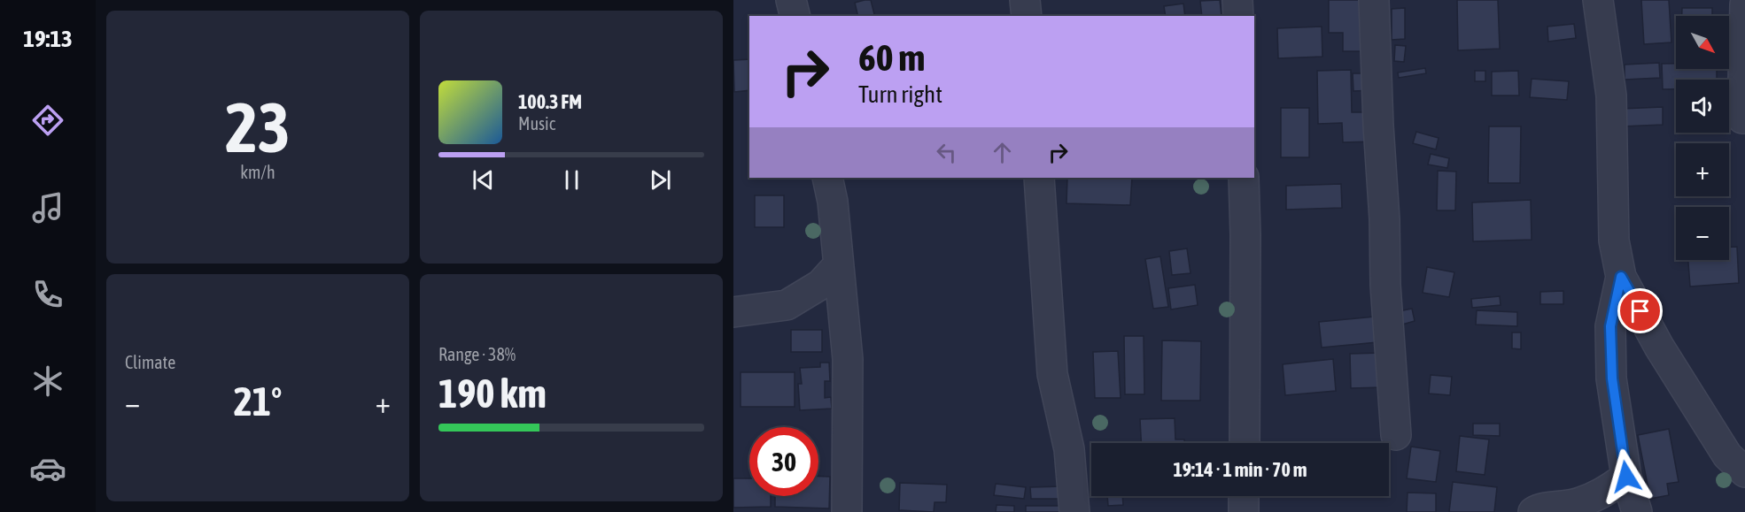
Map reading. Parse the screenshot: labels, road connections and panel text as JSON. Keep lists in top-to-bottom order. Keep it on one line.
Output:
{"north":"bottom right","page":{"tabs":"19:13","tile":[["23","km/h"],"Climate",["Range · 38%","190 km"]],"map_buttons":["+","−"],"turn":["60 m","Turn right"],"song":["100.3 FM","Music"],"heat":["−","21°","+"],"limit":"30","trip":"19:14 · 1 min · 70 m"}}
